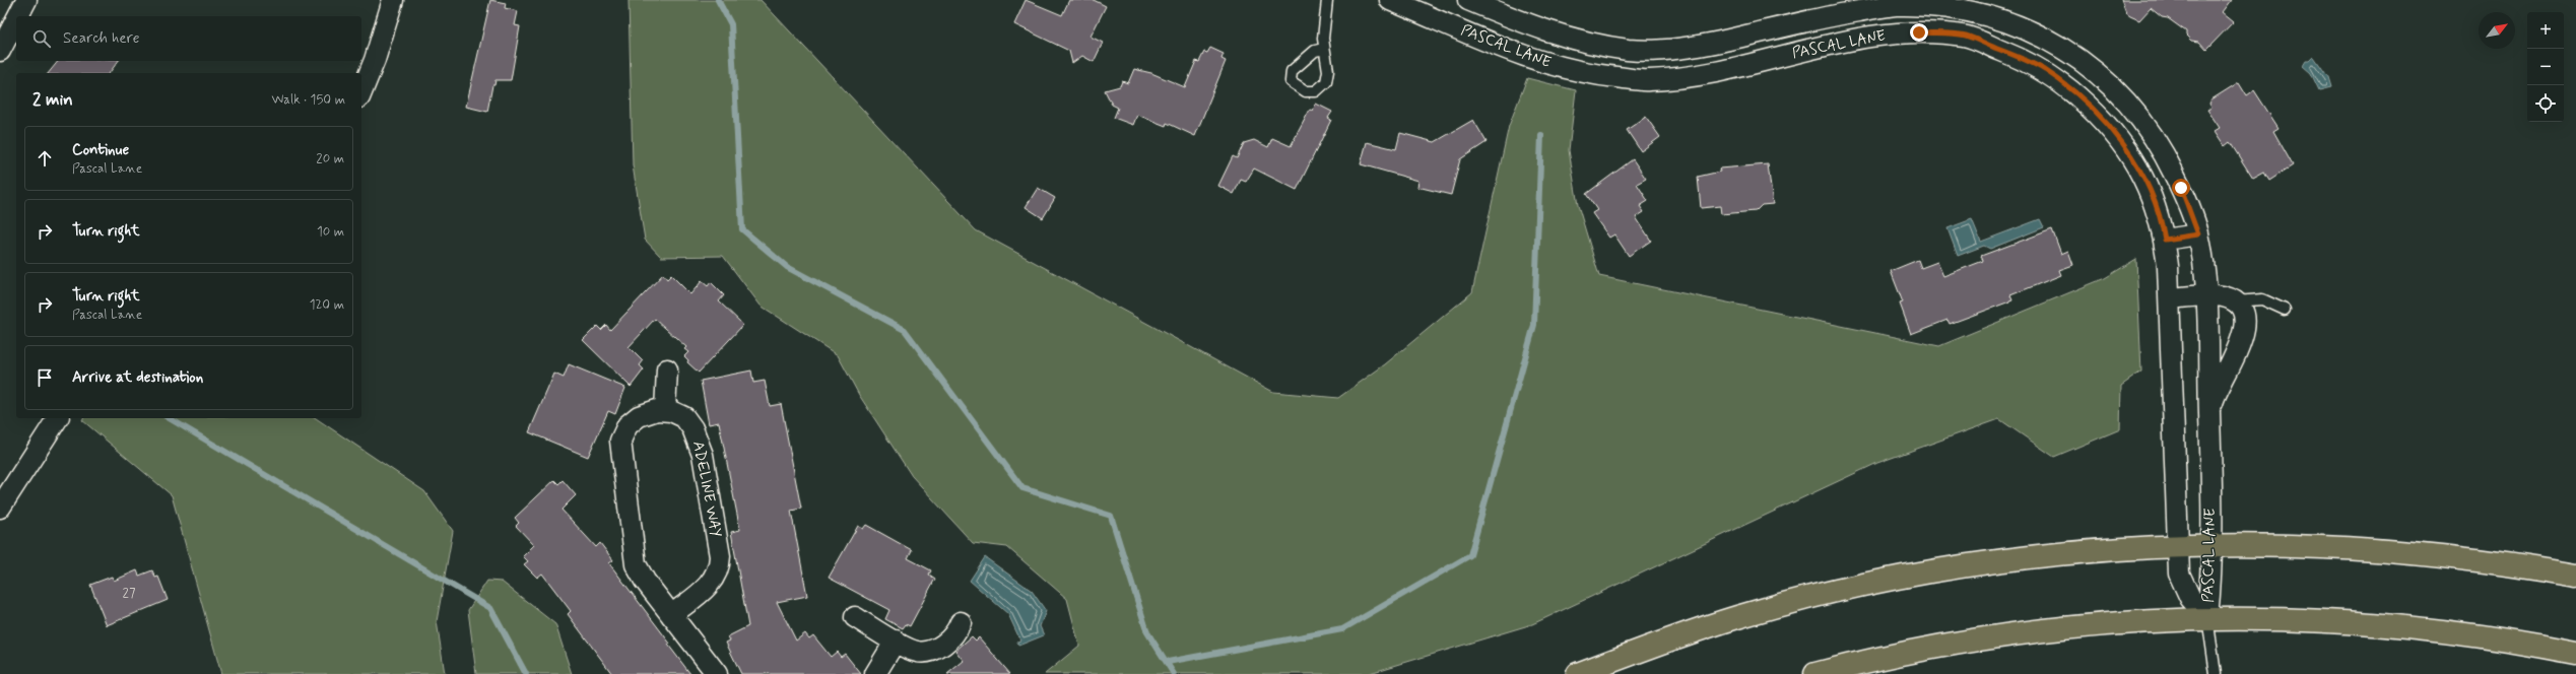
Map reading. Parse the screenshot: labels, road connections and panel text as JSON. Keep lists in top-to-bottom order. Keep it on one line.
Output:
{"streets":{"street":["PASCAL LANE","ADELINE WAY"]},"house_numbers":["27"],"north":"top right","page":{"map_buttons":["+","−"],"search":"Search here","heading":["2 min","Walk · 150 m"],"list":[["Continue","Pascal Lane","20 m"],["Turn right","10 m"],["Turn right","Pascal Lane","120 m"],"Arrive at destination"]}}
